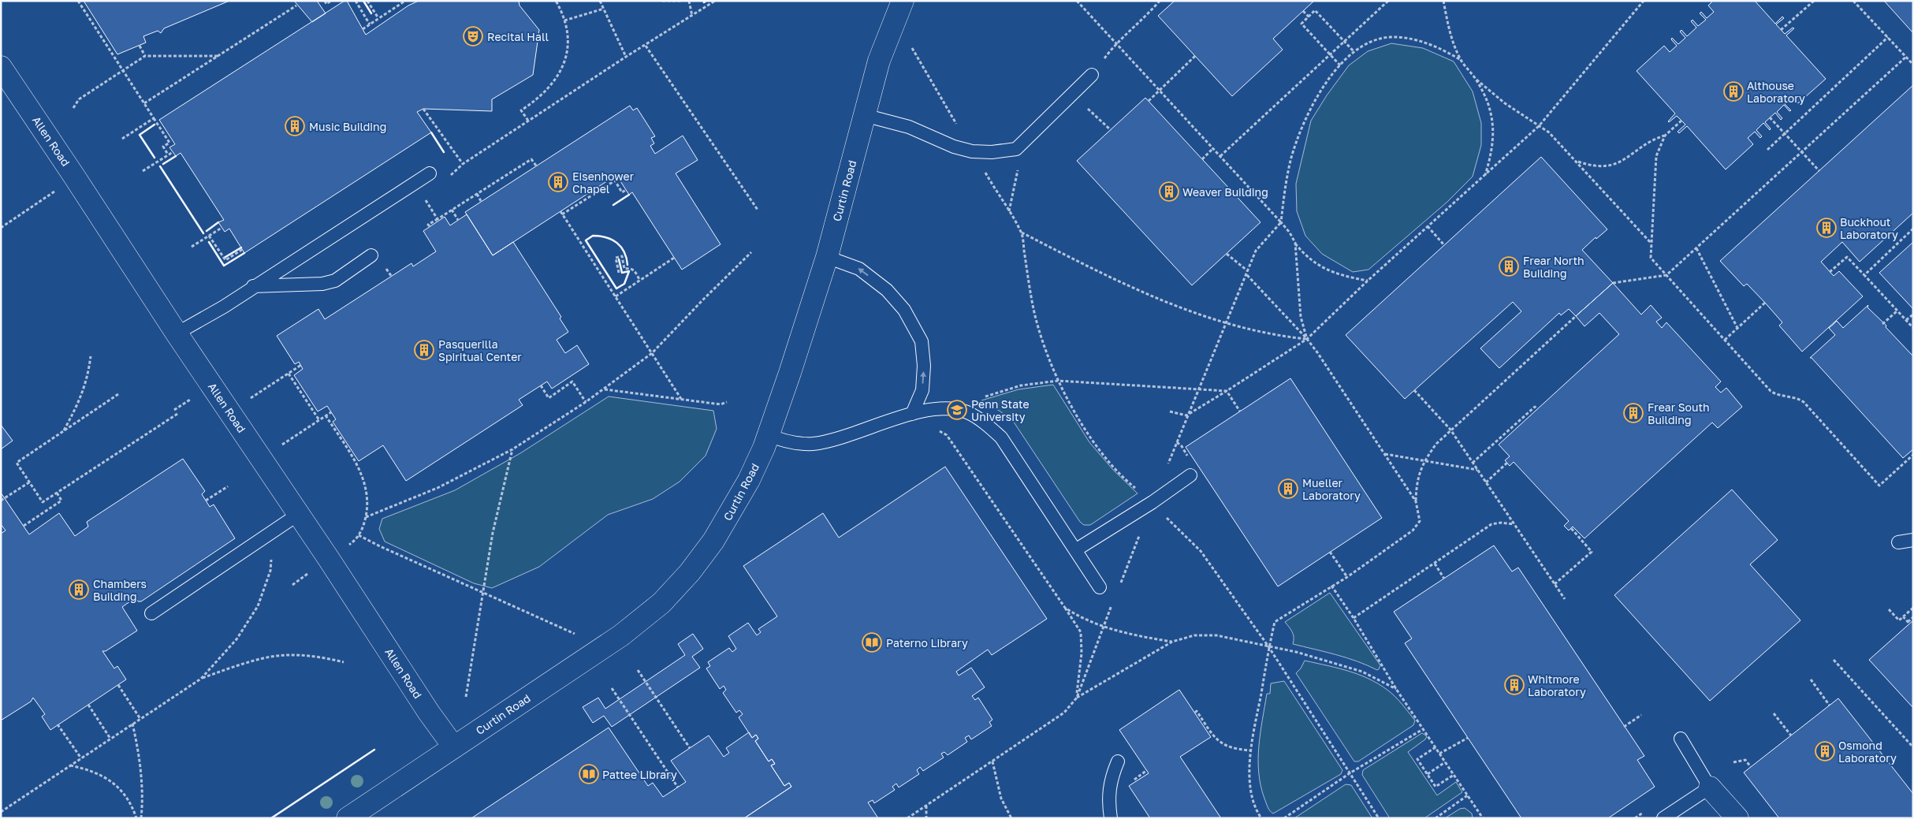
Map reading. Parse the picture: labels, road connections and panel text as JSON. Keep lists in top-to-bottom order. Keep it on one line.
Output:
{"streets":{"street":["Allen Road","Curtin Road"]},"crossings":[["Allen Road","Curtin Road"]],"places":{"theatre":["Recital Hall"],"building":["Althouse Laboratory","Music Building","Eisenhower Chapel","Weaver Building","Buckhout Laboratory","Frear North Building","Pasquerilla Spiritual Center","Frear South Building","Mueller Laboratory","Chambers Building","Whitmore Laboratory","Osmond Laboratory"],"school or university":["Penn State University"],"library":["Paterno Library","Pattee Library"]}}
